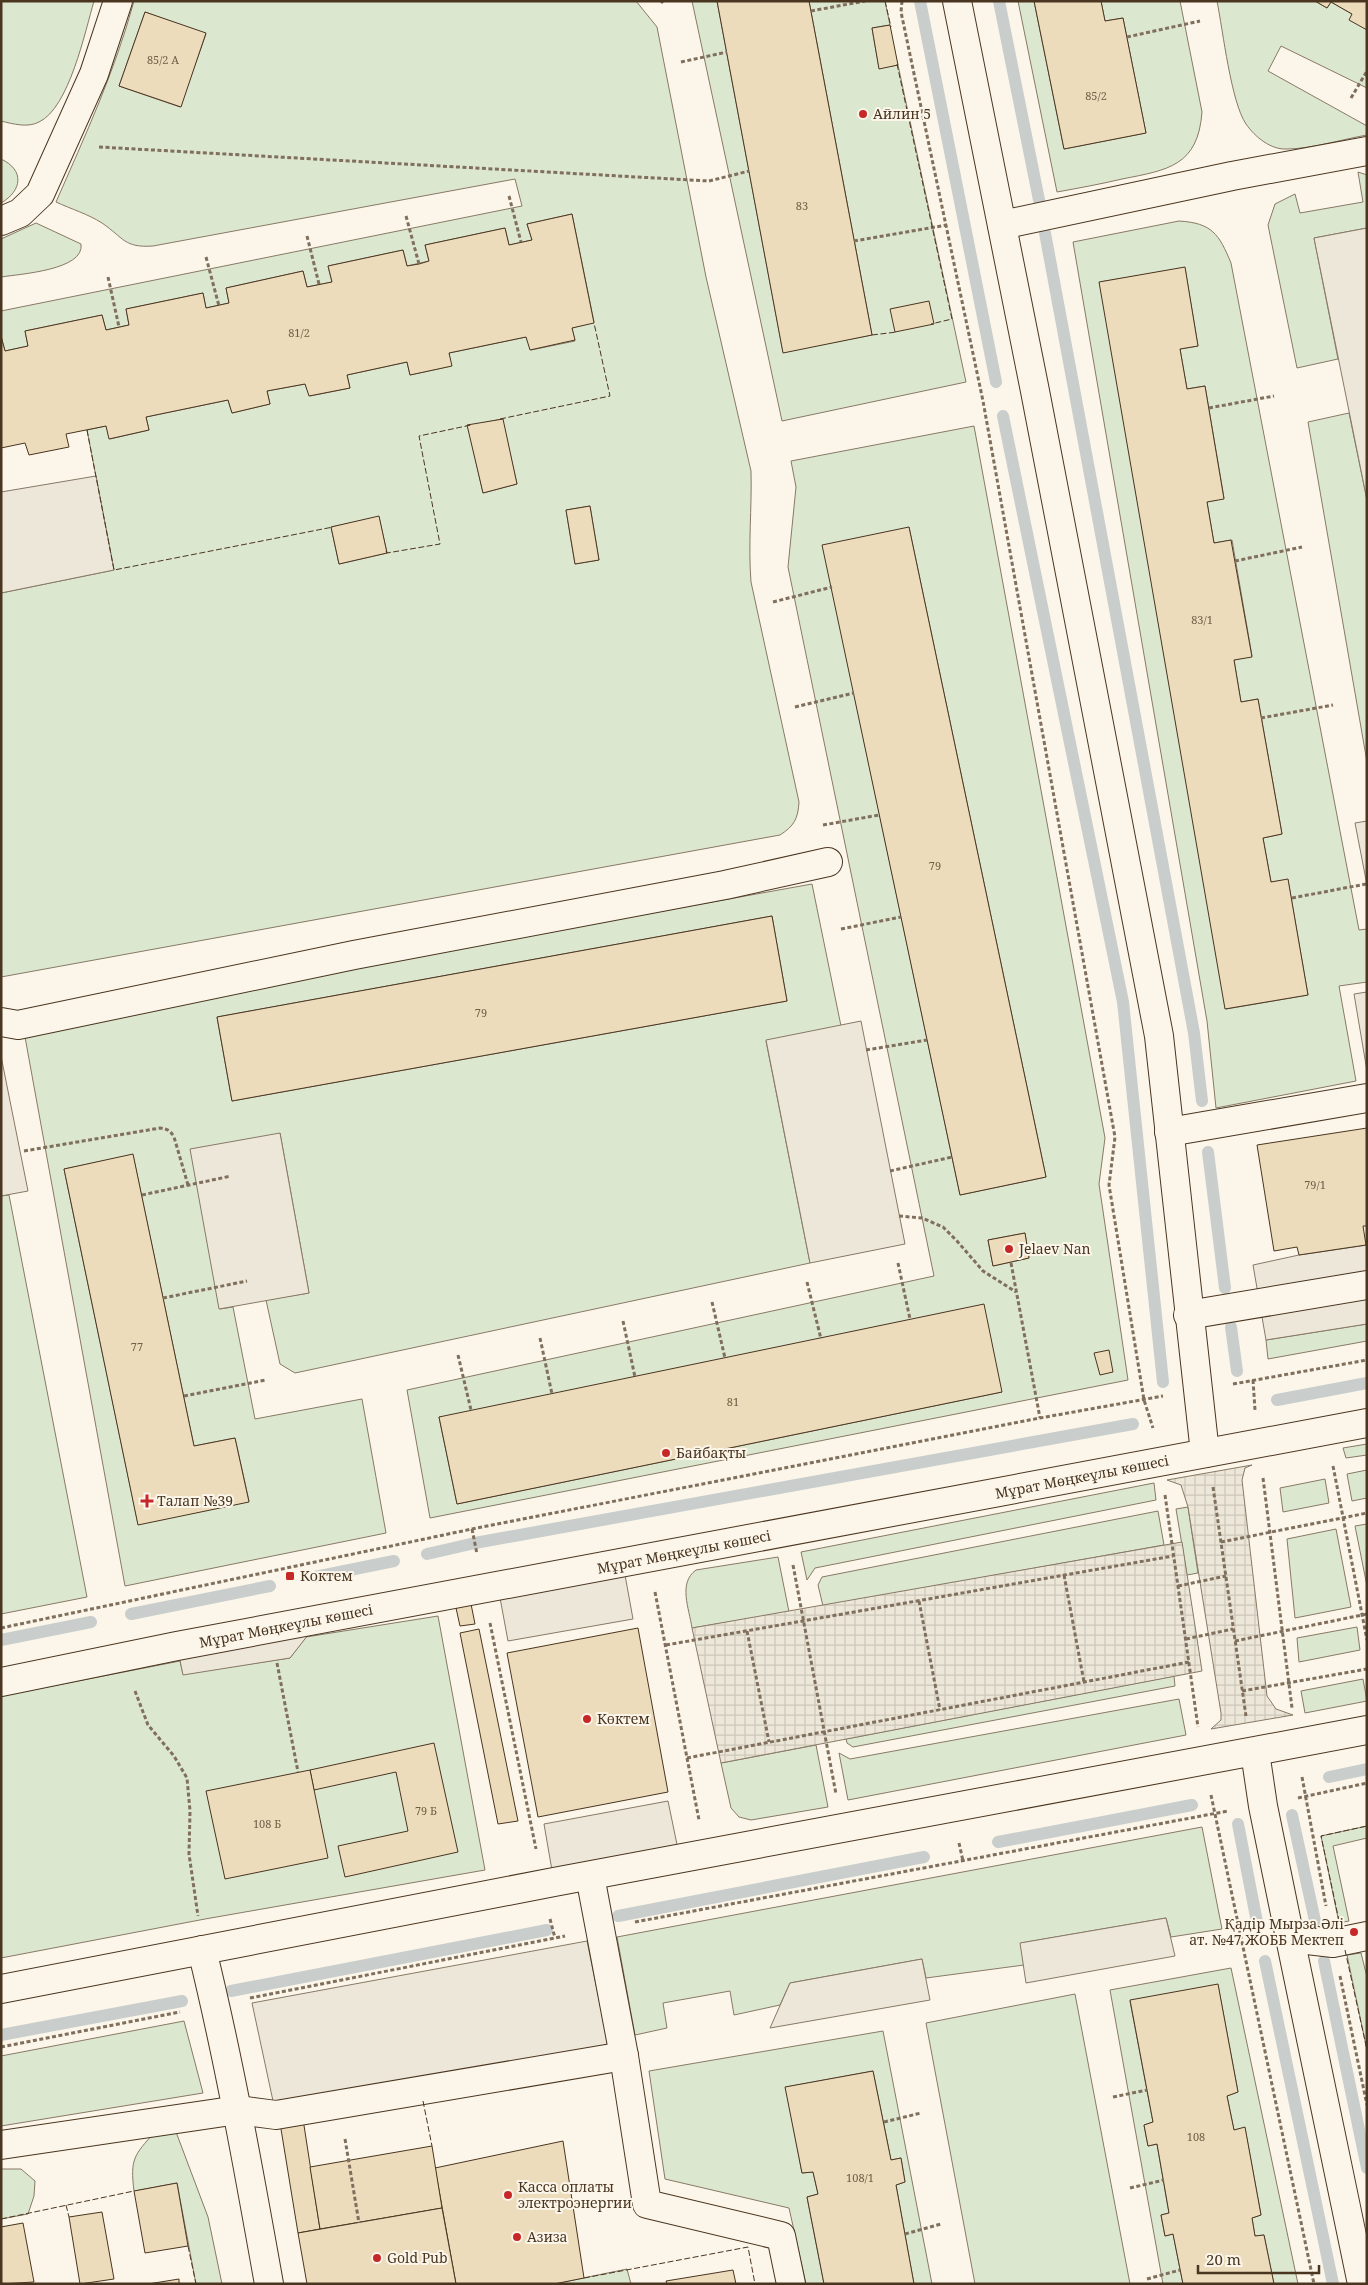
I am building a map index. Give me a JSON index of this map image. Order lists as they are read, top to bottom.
{
  "streets": {
    "main road": ["Мұрат Мөңкеұлы көшесі"]
  },
  "places": {
    "other": [
      "Айлин 5",
      "Jelaev Nan",
      "Байбақты",
      "Көктем",
      "Қадір Мырза Әлі ат. №47 ЖОББ Мектеп",
      "Касса оплаты электроэнергии",
      "Азиза",
      "Gold Pub"
    ],
    "health": ["Талап №39"],
    "transit": ["Коктем"]
  },
  "house_numbers": [
    "85/2 А",
    "85/2",
    "83",
    "81/2",
    "83/1",
    "79",
    "79",
    "79/1",
    "77",
    "81",
    "79 Б",
    "108 Б",
    "108",
    "108/1"
  ],
  "scale_bar": "20 m"
}
